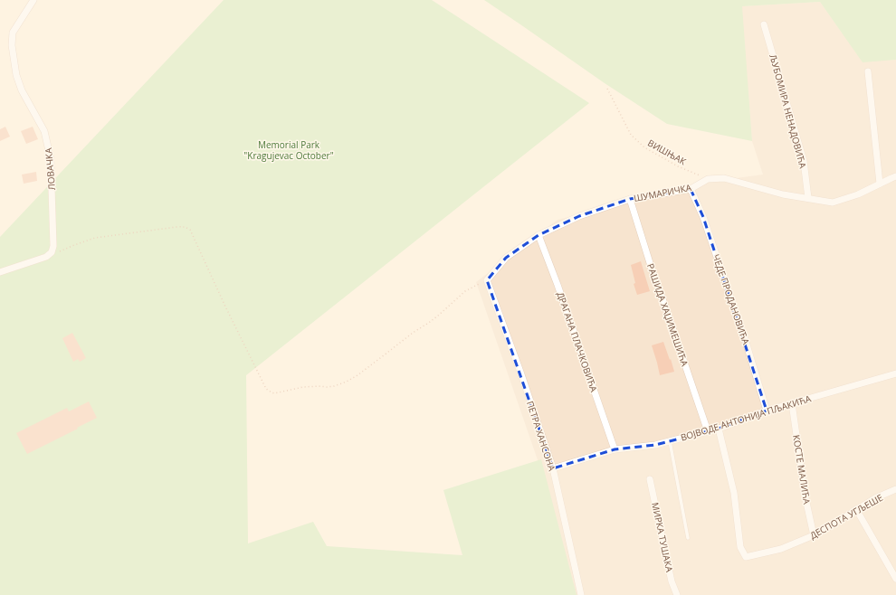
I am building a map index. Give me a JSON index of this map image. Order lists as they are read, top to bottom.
{
  "streets": {
    "street": [
      "ЉУБОМИРА НЕНАДОВИЋА",
      "ЛОВАЧКА",
      "ШУМАРИЧКА",
      "ЧЕДЕ ПРОДАНОВИЋА",
      "РАШИДА ХАЏИМЕШИЋА",
      "ДРАГАНА ПЛАЧКОВИЋА",
      "ВОЈВОДЕ АНТОНИЈА ПЉАКИЋА",
      "ПЕТРА ХАНСОНА",
      "КОСТЕ МАЛИЋА",
      "ДЕСПОТА УГЉЕШЕ",
      "МИРКА ТУШАКА"
    ],
    "path": ["ВИШЊАК"]
  },
  "crossings": [
    ["ЉУБОМИРА НЕНАДОВИЋА", "ШУМАРИЧКА"],
    ["ВИШЊАК", "ШУМАРИЧКА"],
    ["ШУМАРИЧКА", "ЧЕДЕ ПРОДАНОВИЋА"],
    ["ШУМАРИЧКА", "РАШИДА ХАЏИМЕШИЋА"],
    ["ШУМАРИЧКА", "ДРАГАНА ПЛАЧКОВИЋА"],
    ["ШУМАРИЧКА", "ПЕТРА ХАНСОНА"],
    ["ЧЕДЕ ПРОДАНОВИЋА", "ВОЈВОДЕ АНТОНИЈА ПЉАКИЋА"],
    ["РАШИДА ХАЏИМЕШИЋА", "ВОЈВОДЕ АНТОНИЈА ПЉАКИЋА"],
    ["ДРАГАНА ПЛАЧКОВИЋА", "ВОЈВОДЕ АНТОНИЈА ПЉАКИЋА"],
    ["ВОЈВОДЕ АНТОНИЈА ПЉАКИЋА", "ПЕТРА ХАНСОНА"],
    ["ВОЈВОДЕ АНТОНИЈА ПЉАКИЋА", "КОСТЕ МАЛИЋА"],
    ["ВОЈВОДЕ АНТОНИЈА ПЉАКИЋА", "ДЕСПОТА УГЉЕШЕ"],
    ["КОСТЕ МАЛИЋА", "ДЕСПОТА УГЉЕШЕ"]
  ],
  "parks": ["Memorial Park \"Kragujevac October\""]
}
